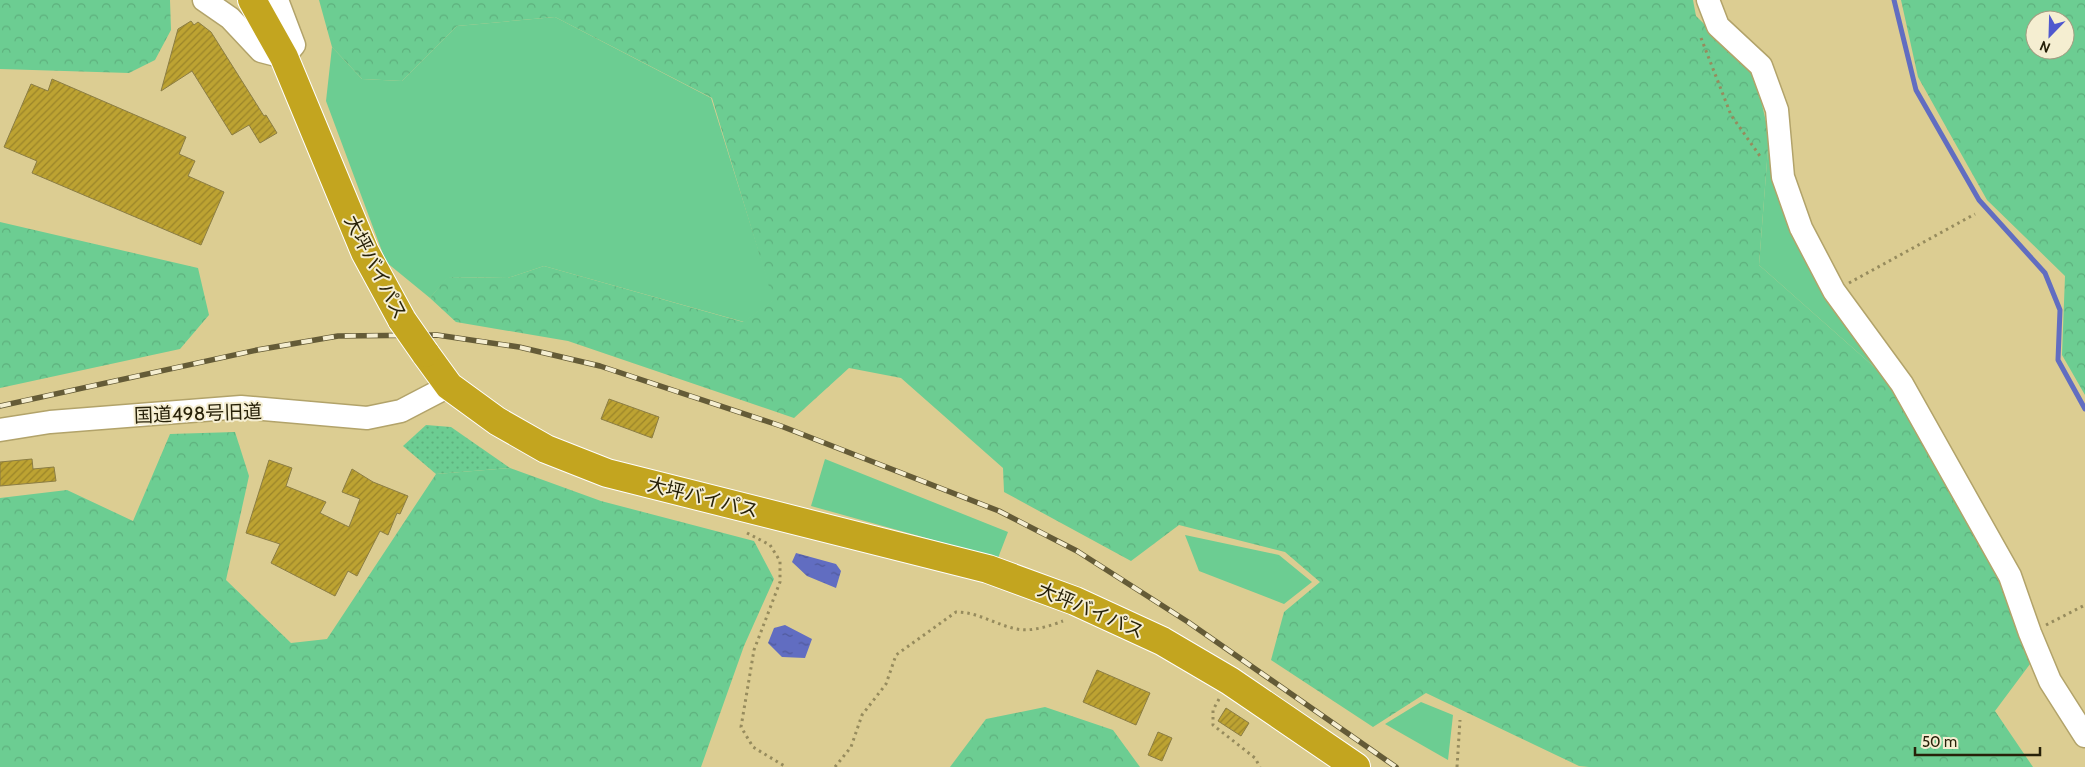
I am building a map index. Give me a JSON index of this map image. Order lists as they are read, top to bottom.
{
  "streets": {
    "highway": ["大坪バイパス"],
    "street": ["国道498号旧道"]
  },
  "crossings": [
    ["大坪バイパス", "国道498号旧道"]
  ],
  "scale_bar": "50 m",
  "north": "bottom left"
}
